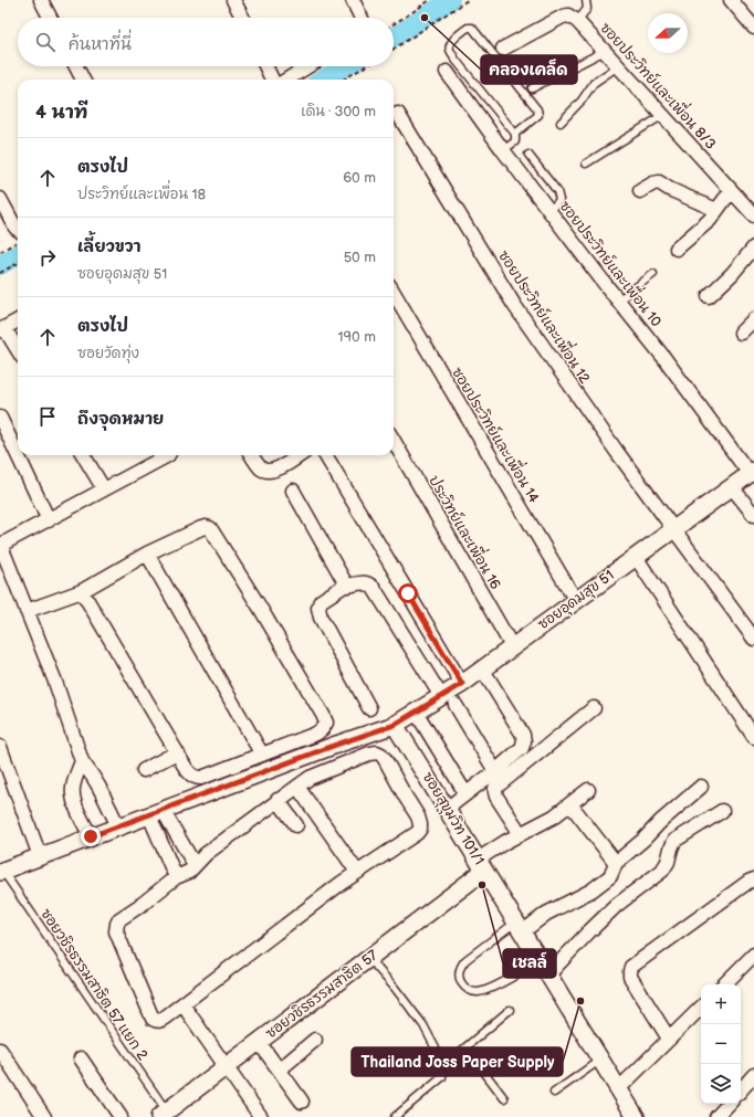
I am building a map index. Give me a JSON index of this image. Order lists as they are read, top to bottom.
{
  "streets": {
    "street": [
      "ซอยประวิทย์และเพื่อน 8/3",
      "ซอยประวิทย์และเพื่อน 10",
      "ซอยประวิทย์และเพื่อน 12",
      "ซอยประวิทย์และเพื่อน 14",
      "ประวิทย์และเพื่อน 16",
      "ซอยอุดมสุข 51",
      "ซอยสุขุมวิท 101/1",
      "ซอยวชิรธรรมสาธิต 57"
    ],
    "lane": ["ซอยวชิรธรรมสาธิต 57 แยก 2"]
  },
  "crossings": [
    ["ซอยประวิทย์และเพื่อน 10", "ซอยอุดมสุข 51"],
    ["ซอยประวิทย์และเพื่อน 12", "ซอยอุดมสุข 51"],
    ["ซอยประวิทย์และเพื่อน 14", "ซอยอุดมสุข 51"],
    ["ประวิทย์และเพื่อน 16", "ซอยอุดมสุข 51"],
    ["ซอยอุดมสุข 51", "ซอยสุขุมวิท 101/1"],
    ["ซอยอุดมสุข 51", "ซอยวชิรธรรมสาธิต 57 แยก 2"],
    ["ซอยสุขุมวิท 101/1", "ซอยวชิรธรรมสาธิต 57"],
    ["ซอยวชิรธรรมสาธิต 57 แยก 2", "ซอยวชิรธรรมสาธิต 57"]
  ],
  "places": ["คลองเคล็ด", "เชลล์", "Thailand Joss Paper Supply"],
  "north": "left",
  "page": {
    "search": "ค้นหาที่นี่",
    "heading": ["4 นาที", "เดิน · 300 m"],
    "list": [
      ["ตรงไป", "ประวิทย์และเพื่อน 18", "60 m"],
      ["เลี้ยวขวา", "ซอยอุดมสุข 51", "50 m"],
      ["ตรงไป", "ซอยวัดทุ่ง", "190 m"],
      "ถึงจุดหมาย"
    ],
    "map_buttons": ["+", "−"]
  }
}
